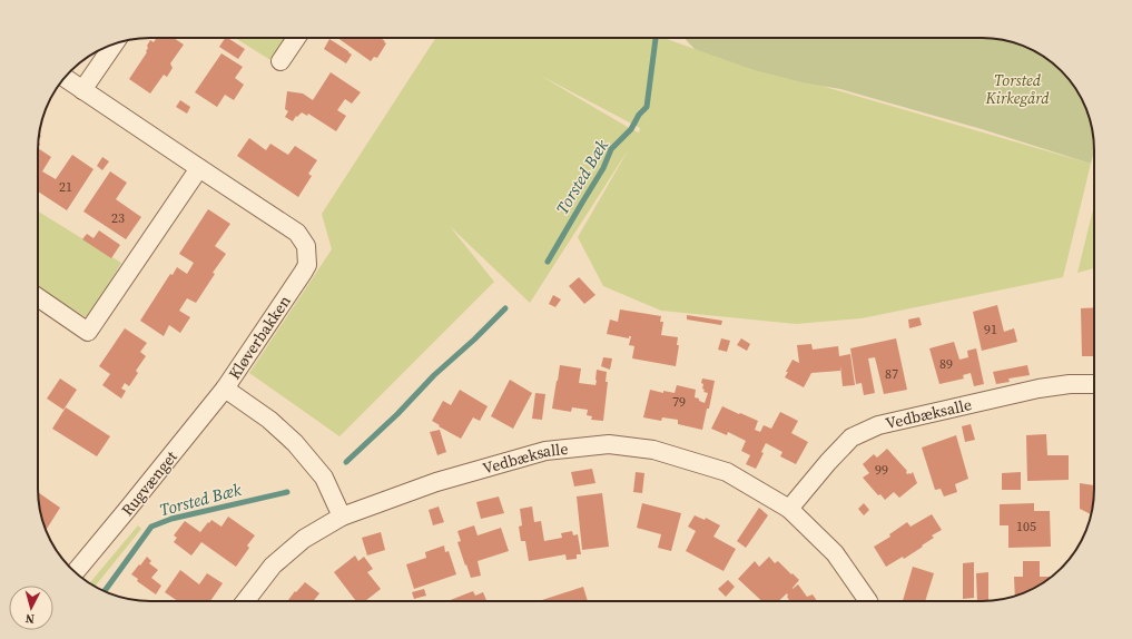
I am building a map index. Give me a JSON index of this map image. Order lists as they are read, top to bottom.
{
  "streets": {
    "street": ["Kløverbakken", "Vedbæksalle", "Rugvænget"]
  },
  "crossings": [
    ["Kløverbakken", "Vedbæksalle"],
    ["Kløverbakken", "Rugvænget"]
  ],
  "water": ["Torsted Bæk"],
  "parks": ["Torsted Kirkegård"],
  "house_numbers": [
    "21",
    "23",
    "91",
    "89",
    "87",
    "79",
    "99",
    "105"
  ],
  "north": "bottom"
}
